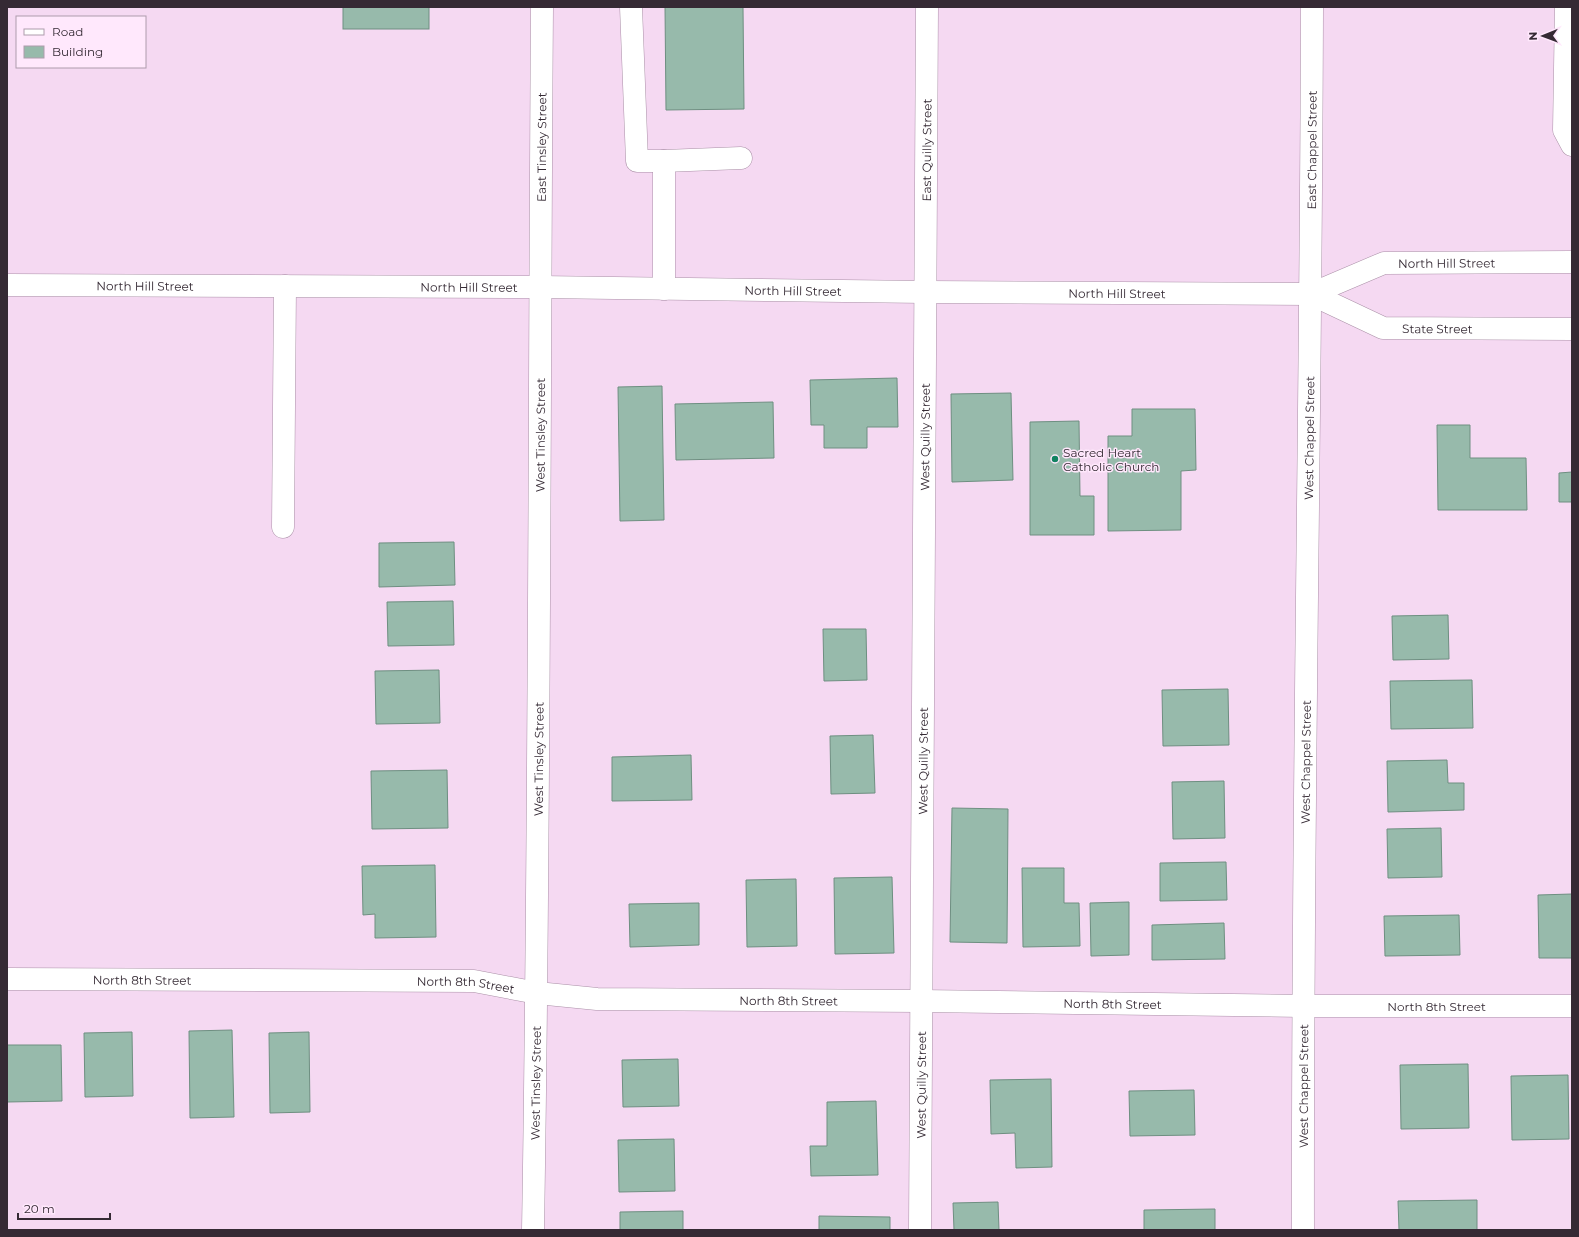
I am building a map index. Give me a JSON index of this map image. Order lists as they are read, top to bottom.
{
  "streets": {
    "street": [
      "East Tinsley Street",
      "East Quilly Street",
      "East Chappel Street",
      "North Hill Street",
      "State Street",
      "West Tinsley Street",
      "West Quilly Street",
      "West Chappel Street",
      "North 8th Street"
    ]
  },
  "crossings": [
    ["East Tinsley Street", "North Hill Street"],
    ["East Tinsley Street", "West Tinsley Street"],
    ["East Quilly Street", "North Hill Street"],
    ["East Quilly Street", "West Quilly Street"],
    ["East Chappel Street", "North Hill Street"],
    ["East Chappel Street", "State Street"],
    ["East Chappel Street", "West Chappel Street"],
    ["North Hill Street", "State Street"],
    ["North Hill Street", "West Tinsley Street"],
    ["North Hill Street", "West Quilly Street"],
    ["North Hill Street", "West Chappel Street"],
    ["State Street", "West Chappel Street"],
    ["West Tinsley Street", "North 8th Street"],
    ["West Quilly Street", "North 8th Street"],
    ["West Chappel Street", "North 8th Street"]
  ],
  "places": ["Sacred Heart Catholic Church"],
  "legend": ["Road", "Building"],
  "scale_bar": "20 m",
  "north": "left"
}
